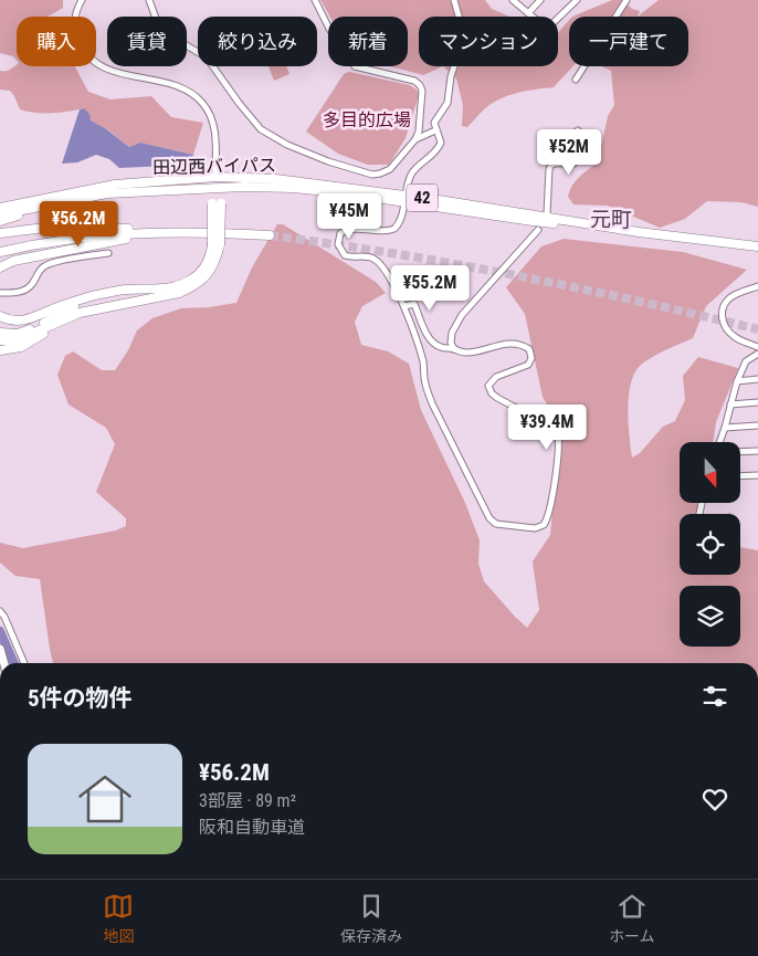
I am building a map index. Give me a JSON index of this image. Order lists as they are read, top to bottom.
{
  "streets": {
    "highway": ["田辺西バイパス", "42"]
  },
  "crossings": [
    ["田辺西バイパス", "42"]
  ],
  "districts": ["元町"],
  "parks": ["多目的広場"],
  "north": "bottom",
  "page": {
    "chip": [
      "購入",
      "賃貸",
      "絞り込み",
      "新着",
      "マンション",
      "一戸建て"
    ],
    "price": [
      "¥52M",
      "¥45M",
      "¥56.2M",
      "¥55.2M",
      "¥39.4M"
    ],
    "heading": "5件の物件",
    "list": [
      {
        "name": "¥56.2M",
        "note": "3部屋 · 89 m² · 阪和自動車道"
      }
    ],
    "tabs": ["地図", "保存済み", "ホーム"]
  }
}
